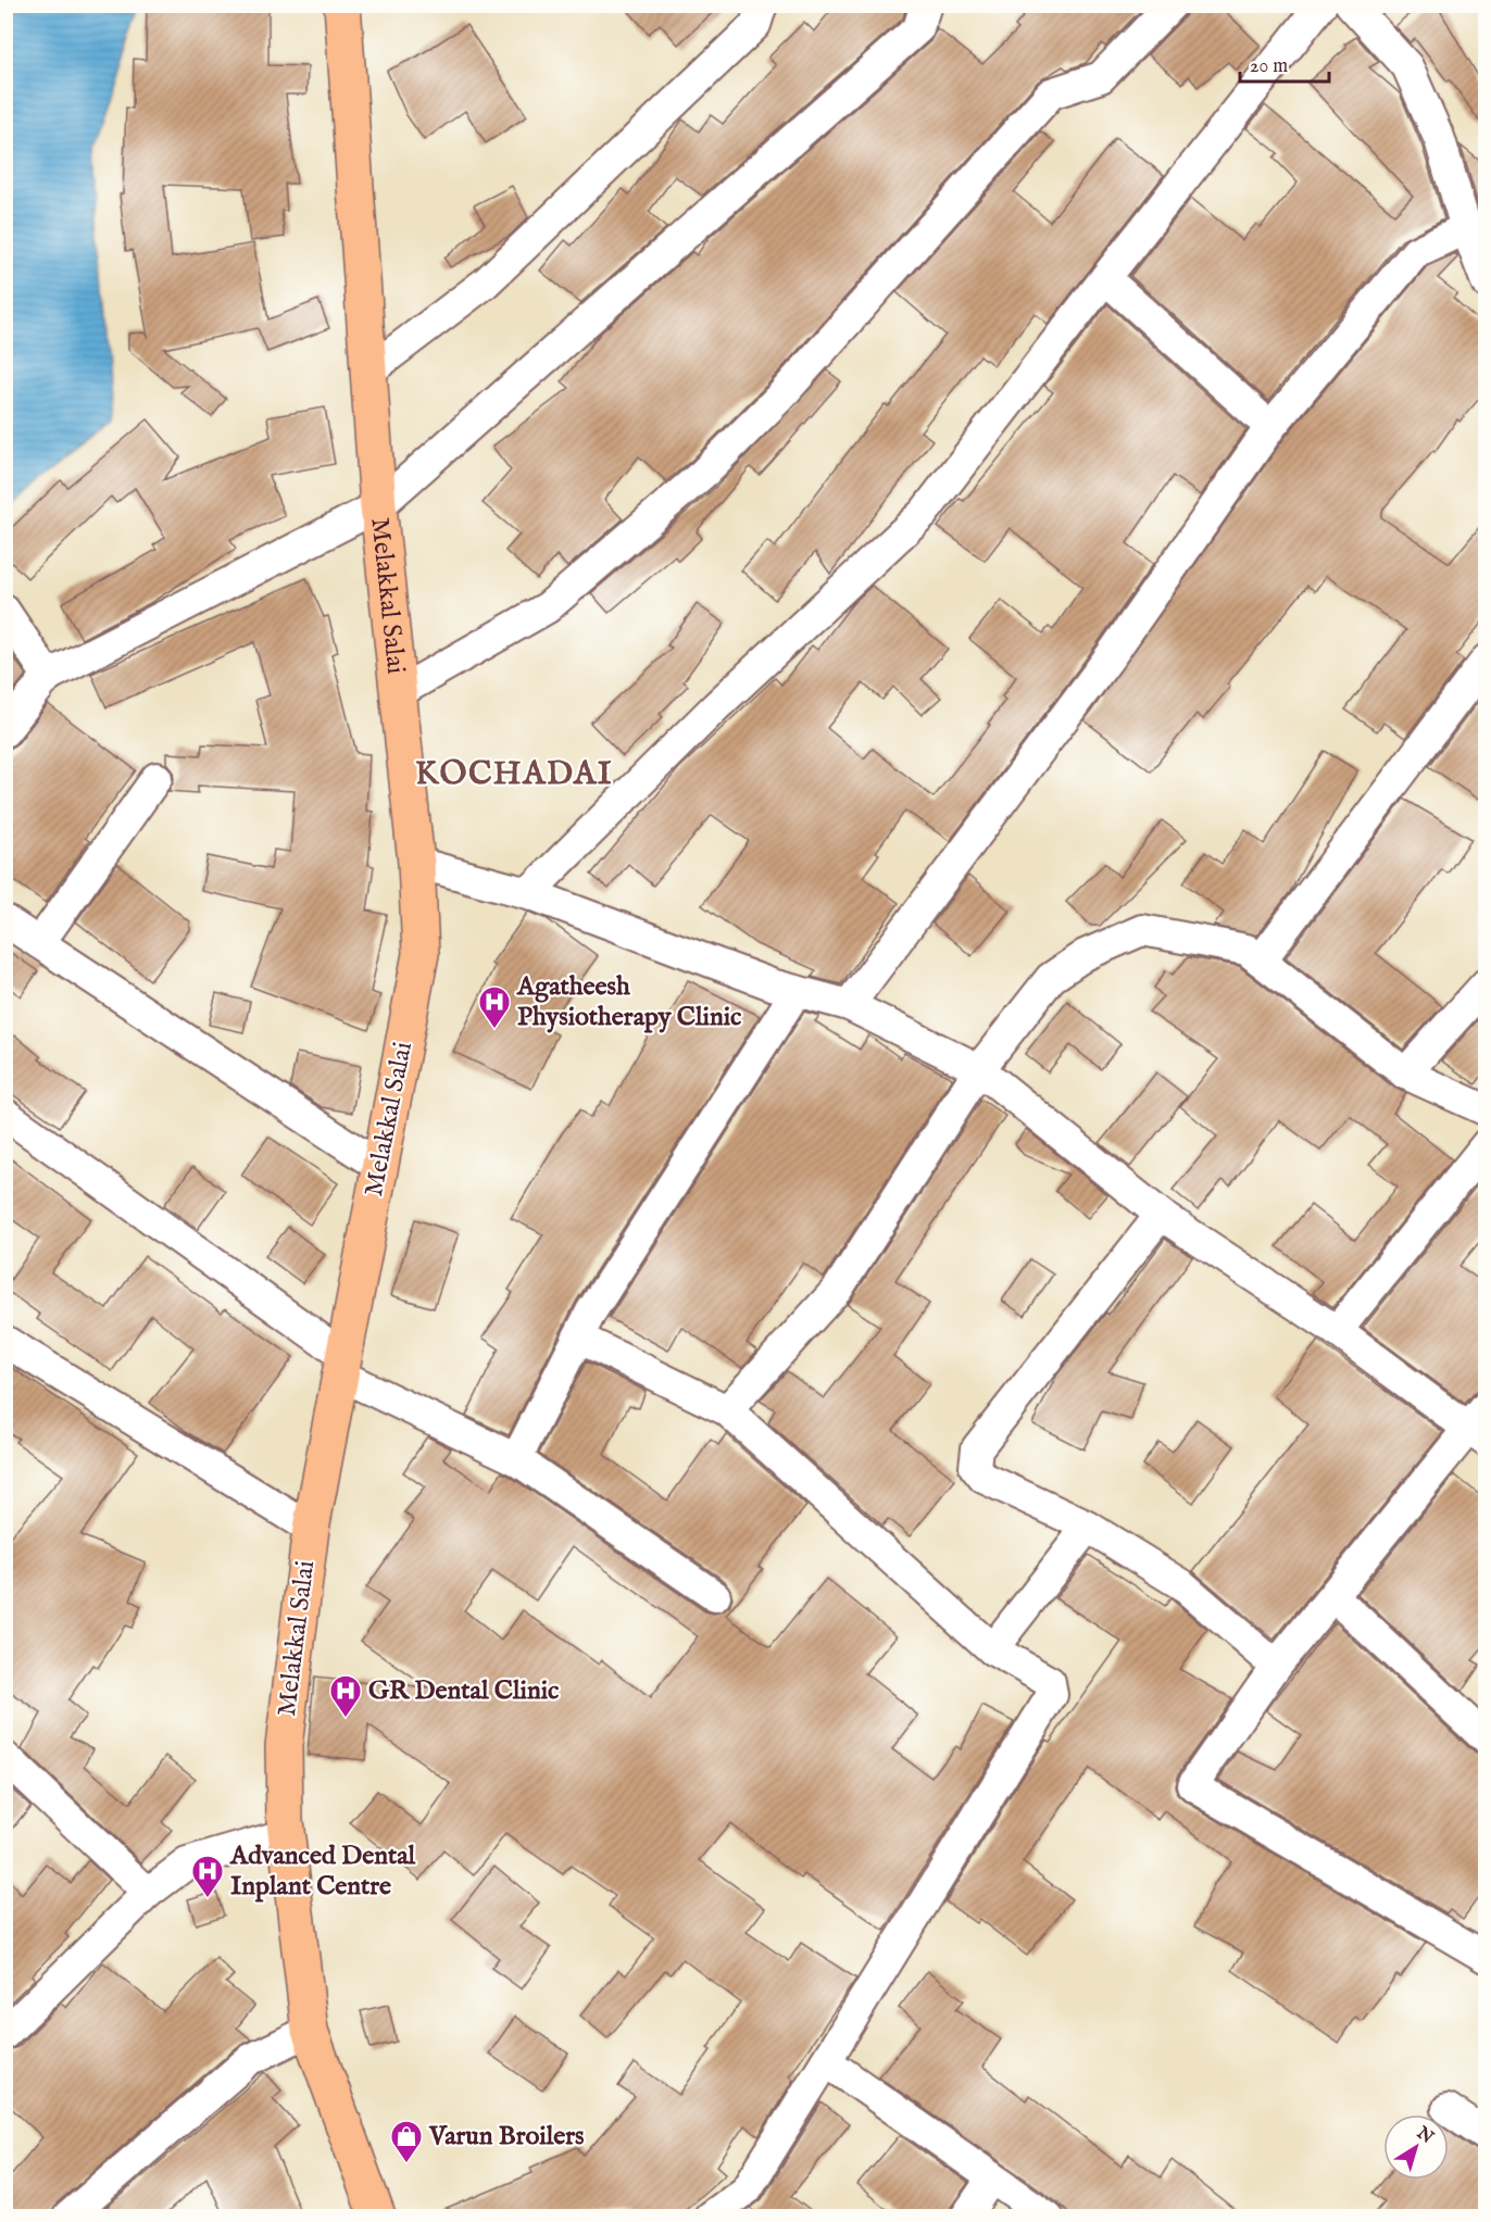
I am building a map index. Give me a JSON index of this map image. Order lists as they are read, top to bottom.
{
  "streets": {
    "main road": ["Melakkal Salai"]
  },
  "districts": ["KOCHADAI"],
  "places": {
    "hospital": ["Agatheesh Physiotherapy Clinic", "GR Dental Clinic", "Advanced Dental Inplant Centre"],
    "shop": ["Varun Broilers"]
  },
  "scale_bar": "20 m",
  "north": "top right"
}
